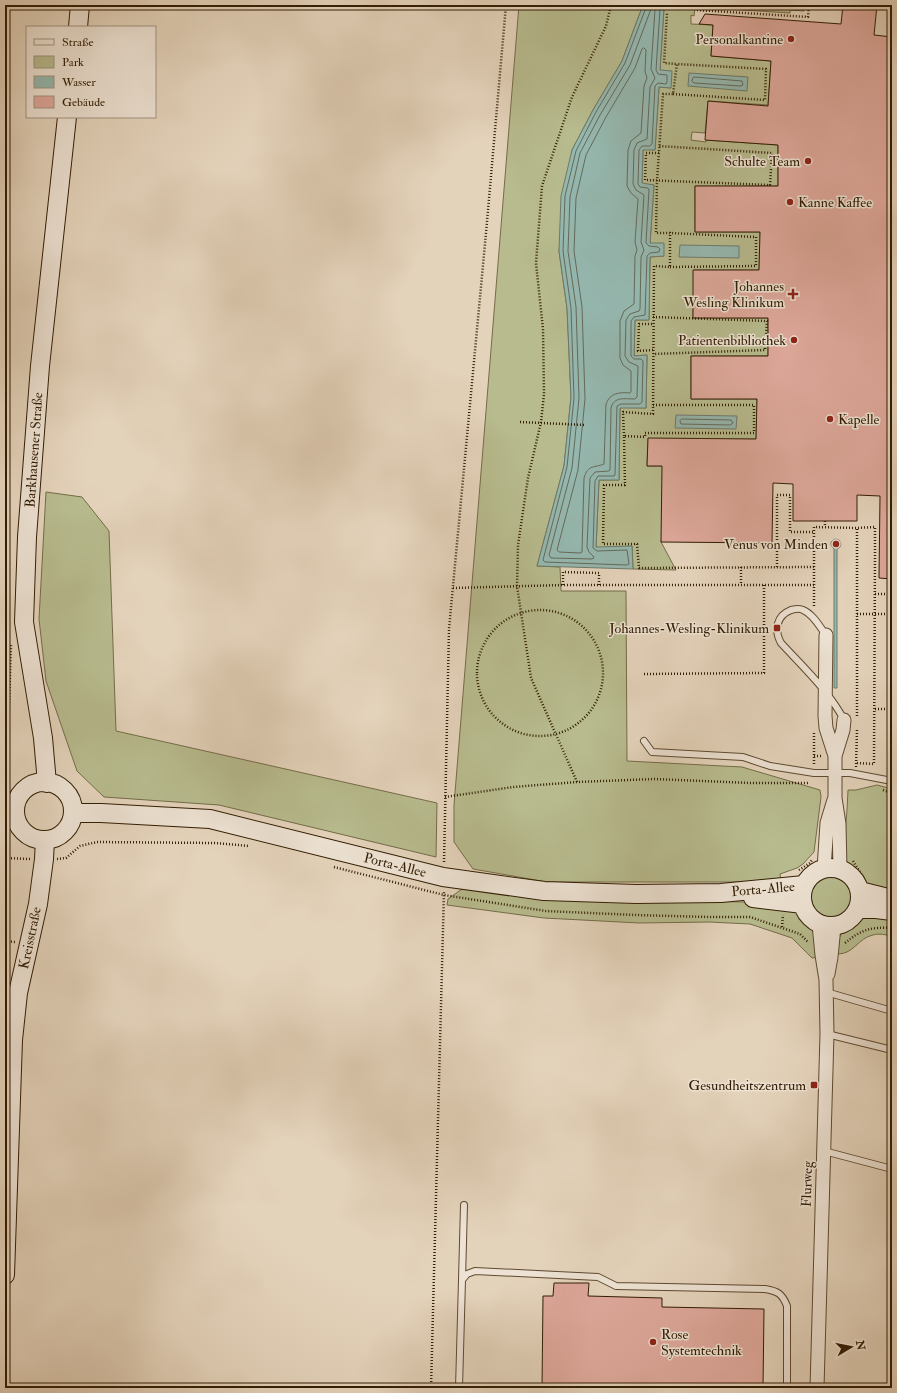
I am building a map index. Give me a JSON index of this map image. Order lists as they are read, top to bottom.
{
  "streets": {
    "main road": ["Barkhausener Straße", "Porta-Allee", "Kreisstraße"],
    "street": ["Flurweg"]
  },
  "crossings": [
    ["Barkhausener Straße", "Porta-Allee"],
    ["Barkhausener Straße", "Kreisstraße"],
    ["Porta-Allee", "Kreisstraße"],
    ["Porta-Allee", "Flurweg"]
  ],
  "places": {
    "other": [
      "Personalkantine",
      "Schulte Team",
      "Kanne Kaffee",
      "Patientenbibliothek",
      "Kapelle",
      "Venus von Minden",
      "Rose Systemtechnik"
    ],
    "health": ["Johannes Wesling Klinikum"],
    "transit": ["Johannes-Wesling-Klinikum", "Gesundheitszentrum"]
  },
  "legend": [
    "Straße",
    "Park",
    "Wasser",
    "Gebäude"
  ],
  "north": "right"
}
